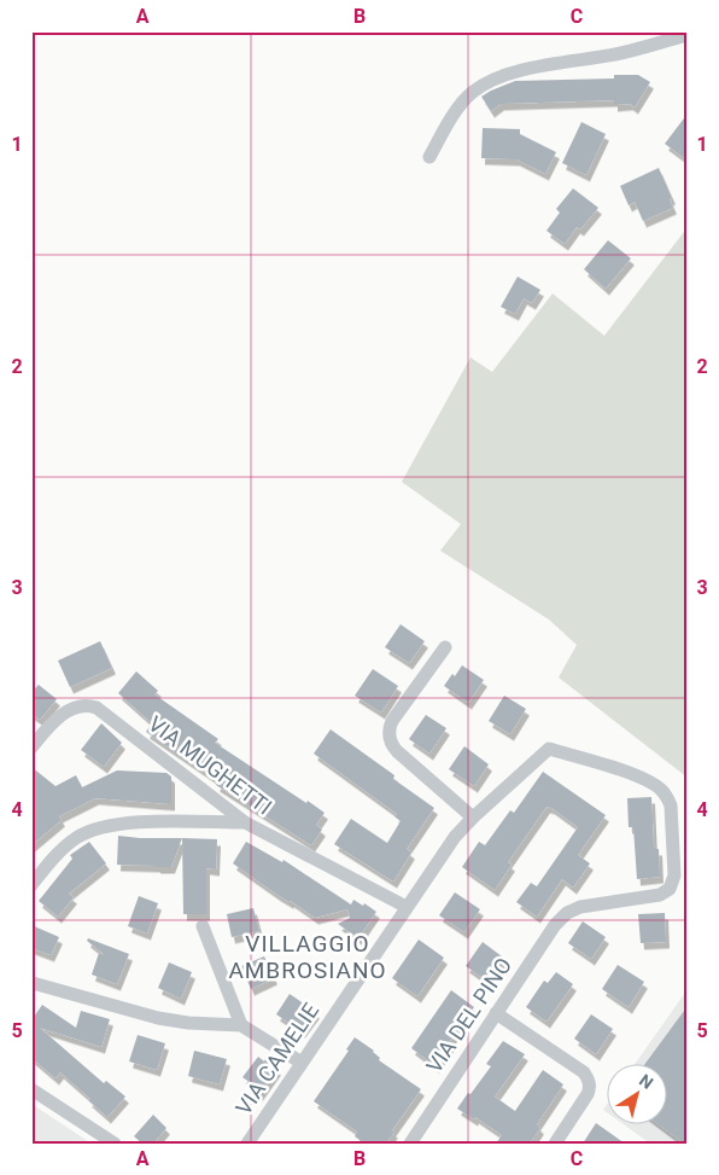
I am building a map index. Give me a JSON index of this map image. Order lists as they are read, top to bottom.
{
  "streets": {
    "street": ["VIA MUGHETTI", "VIA DEL PINO", "VIA CAMELIE"]
  },
  "crossings": [
    ["VIA MUGHETTI", "VIA CAMELIE"],
    ["VIA DEL PINO", "VIA CAMELIE"]
  ],
  "districts": ["VILLAGGIO AMBROSIANO"],
  "north": "top right",
  "grid": {
    "columns": ["A", "B", "C"],
    "rows": [
      "1",
      "2",
      "3",
      "4",
      "5"
    ]
  }
}
